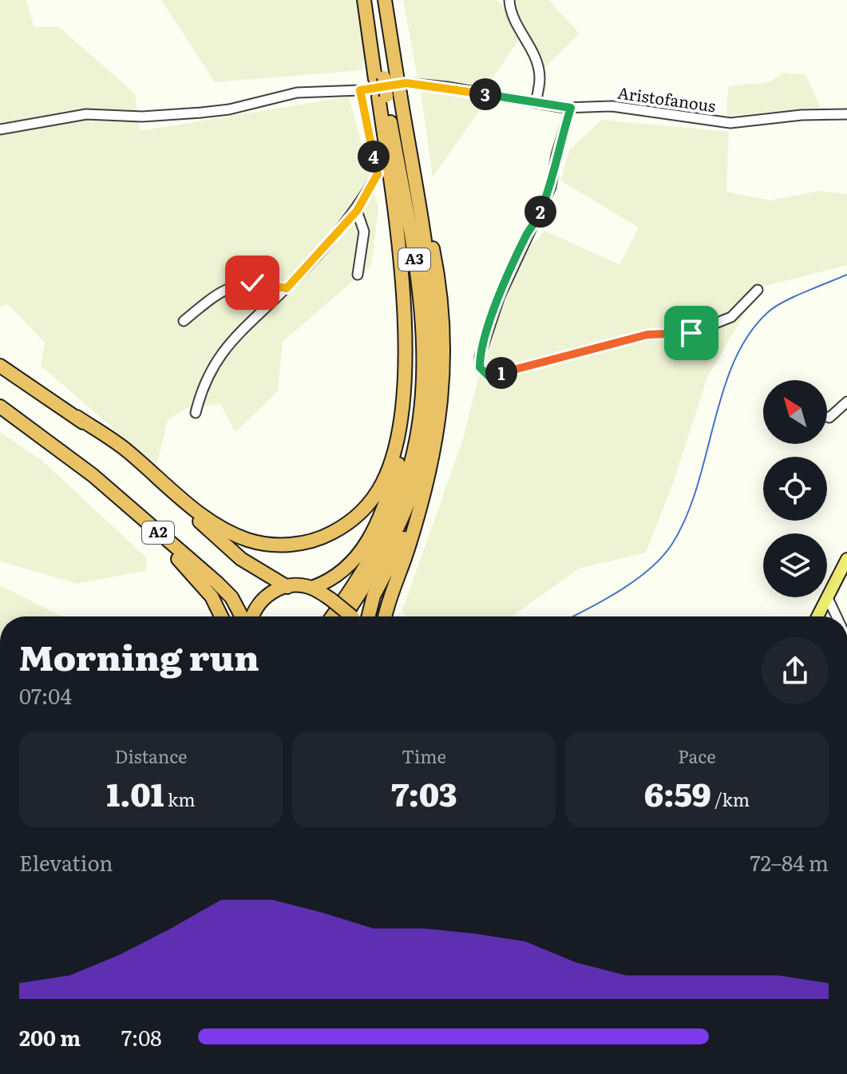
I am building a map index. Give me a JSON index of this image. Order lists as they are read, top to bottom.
{
  "streets": {
    "highway": ["A3", "A2"],
    "street": ["Aristofanous"]
  },
  "crossings": [
    ["Aristofanous", "A3"]
  ],
  "north": "top left",
  "page": {
    "pins": [
      "3",
      "4",
      "2",
      "1"
    ],
    "heading": ["Morning run", "07:04"],
    "stats": [
      ["Distance", "1.01 km"],
      ["Time", "7:03"],
      ["Pace", "6:59 /km"]
    ],
    "chart": ["Elevation", "72–84 m"],
    "list": [
      {
        "name": "200 m",
        "note": "7:08"
      }
    ]
  }
}
